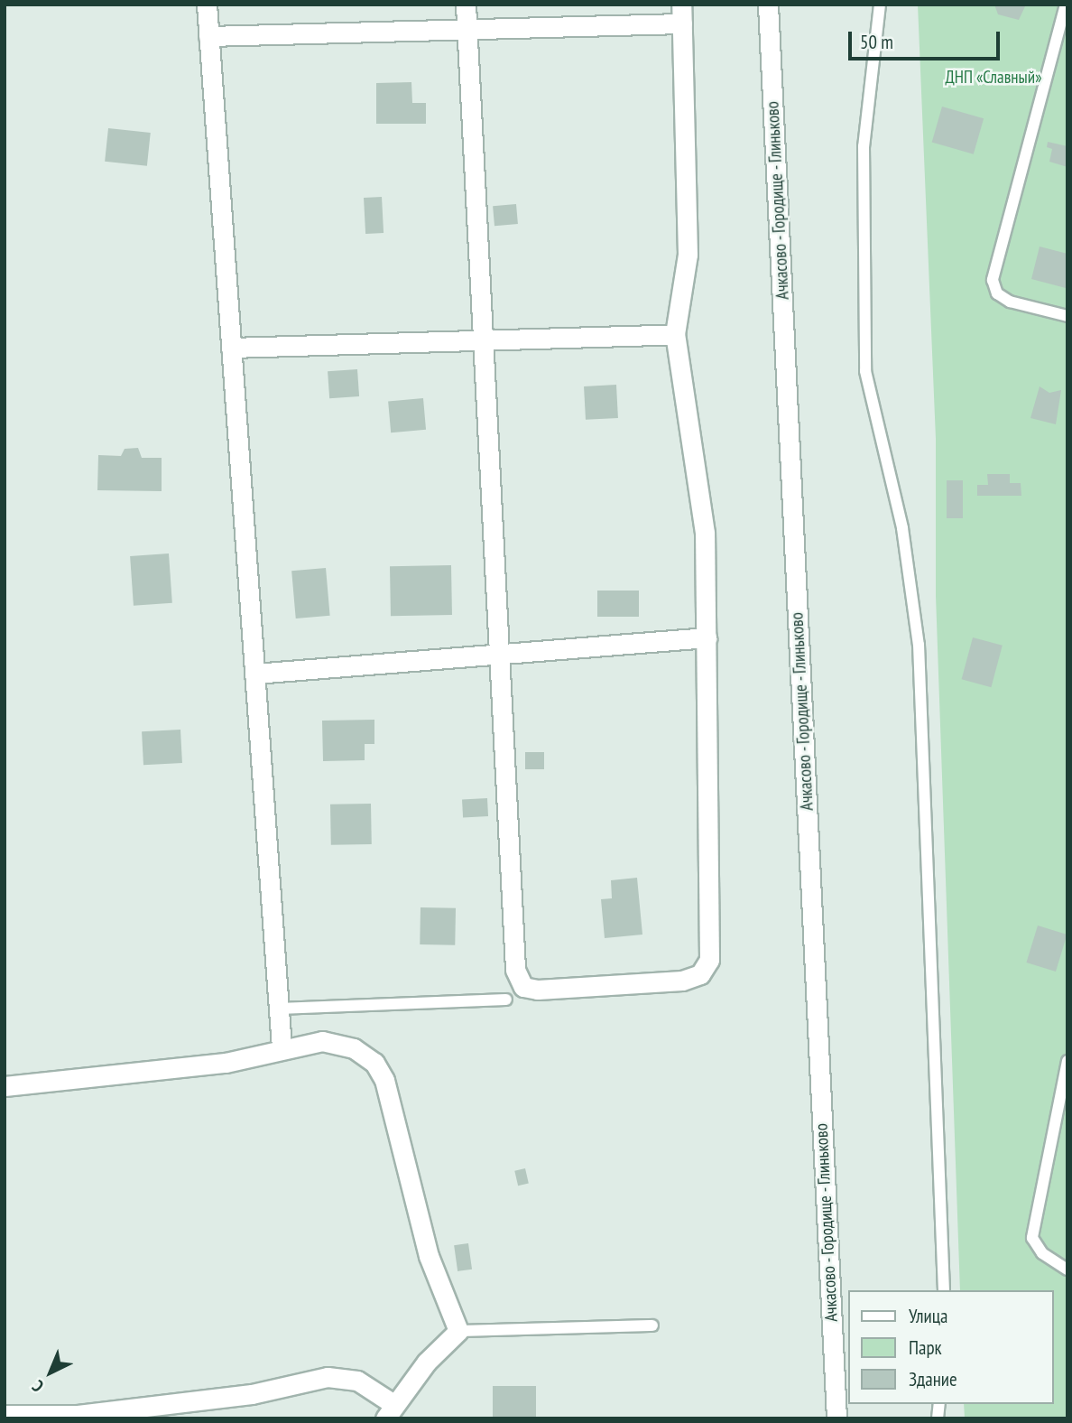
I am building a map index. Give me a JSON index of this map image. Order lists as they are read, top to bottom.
{
  "streets": {
    "street": ["Ачкасово - Городище - Глиньково"]
  },
  "parks": ["ДНП «Славный»"],
  "legend": ["Улица", "Парк", "Здание"],
  "scale_bar": "50 m",
  "north": "bottom left"
}
